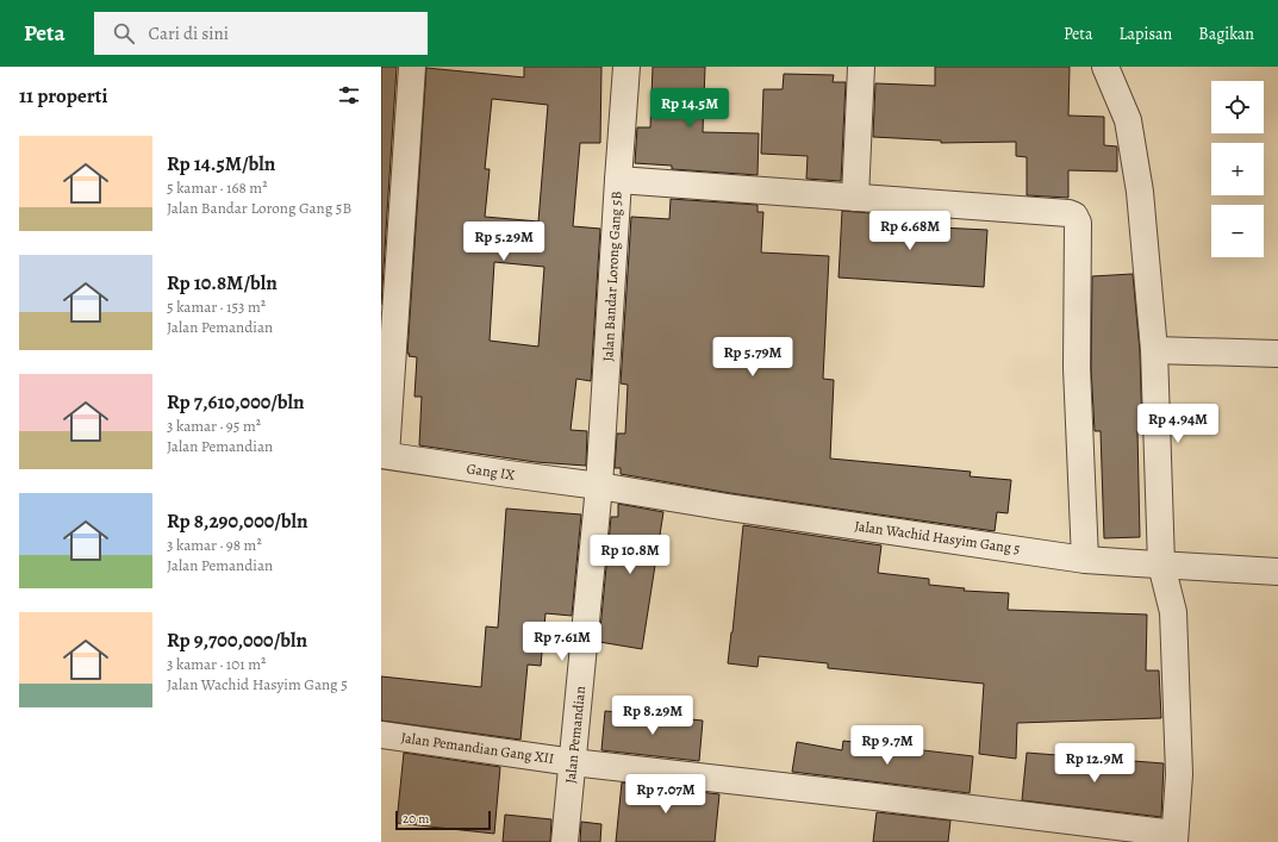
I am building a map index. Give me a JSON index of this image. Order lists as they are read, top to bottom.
{
  "streets": {
    "street": [
      "Jalan Bandar Lorong Gang 5B",
      "Gang IX",
      "Jalan Wachid Hasyim Gang 5",
      "Jalan Pemandian",
      "Jalan Pemandian Gang XII"
    ]
  },
  "crossings": [
    ["Jalan Bandar Lorong Gang 5B", "Gang IX"],
    ["Jalan Bandar Lorong Gang 5B", "Jalan Wachid Hasyim Gang 5"],
    ["Jalan Bandar Lorong Gang 5B", "Jalan Pemandian"],
    ["Gang IX", "Jalan Wachid Hasyim Gang 5"],
    ["Gang IX", "Jalan Pemandian"],
    ["Jalan Wachid Hasyim Gang 5", "Jalan Pemandian"],
    ["Jalan Pemandian", "Jalan Pemandian Gang XII"]
  ],
  "scale_bar": "20 m",
  "page": {
    "header": "Peta",
    "search": "Cari di sini",
    "nav": ["Peta", "Lapisan", "Bagikan"],
    "heading": "11 properti",
    "map_buttons": ["+", "−"],
    "price": [
      "Rp 14.5M",
      "Rp 6.68M",
      "Rp 5.29M",
      "Rp 5.79M",
      "Rp 4.94M",
      "Rp 10.8M",
      "Rp 7.61M",
      "Rp 8.29M",
      "Rp 9.7M",
      "Rp 12.9M",
      "Rp 7.07M"
    ],
    "list": [
      {
        "name": "Rp 14.5M/bln",
        "note": "5 kamar · 168 m² · Jalan Bandar Lorong Gang 5B"
      },
      {
        "name": "Rp 10.8M/bln",
        "note": "5 kamar · 153 m² · Jalan Pemandian"
      },
      {
        "name": "Rp 7,610,000/bln",
        "note": "3 kamar · 95 m² · Jalan Pemandian"
      },
      {
        "name": "Rp 8,290,000/bln",
        "note": "3 kamar · 98 m² · Jalan Pemandian"
      },
      {
        "name": "Rp 9,700,000/bln",
        "note": "3 kamar · 101 m² · Jalan Wachid Hasyim Gang 5"
      }
    ],
    "scale": "20 m"
  }
}
